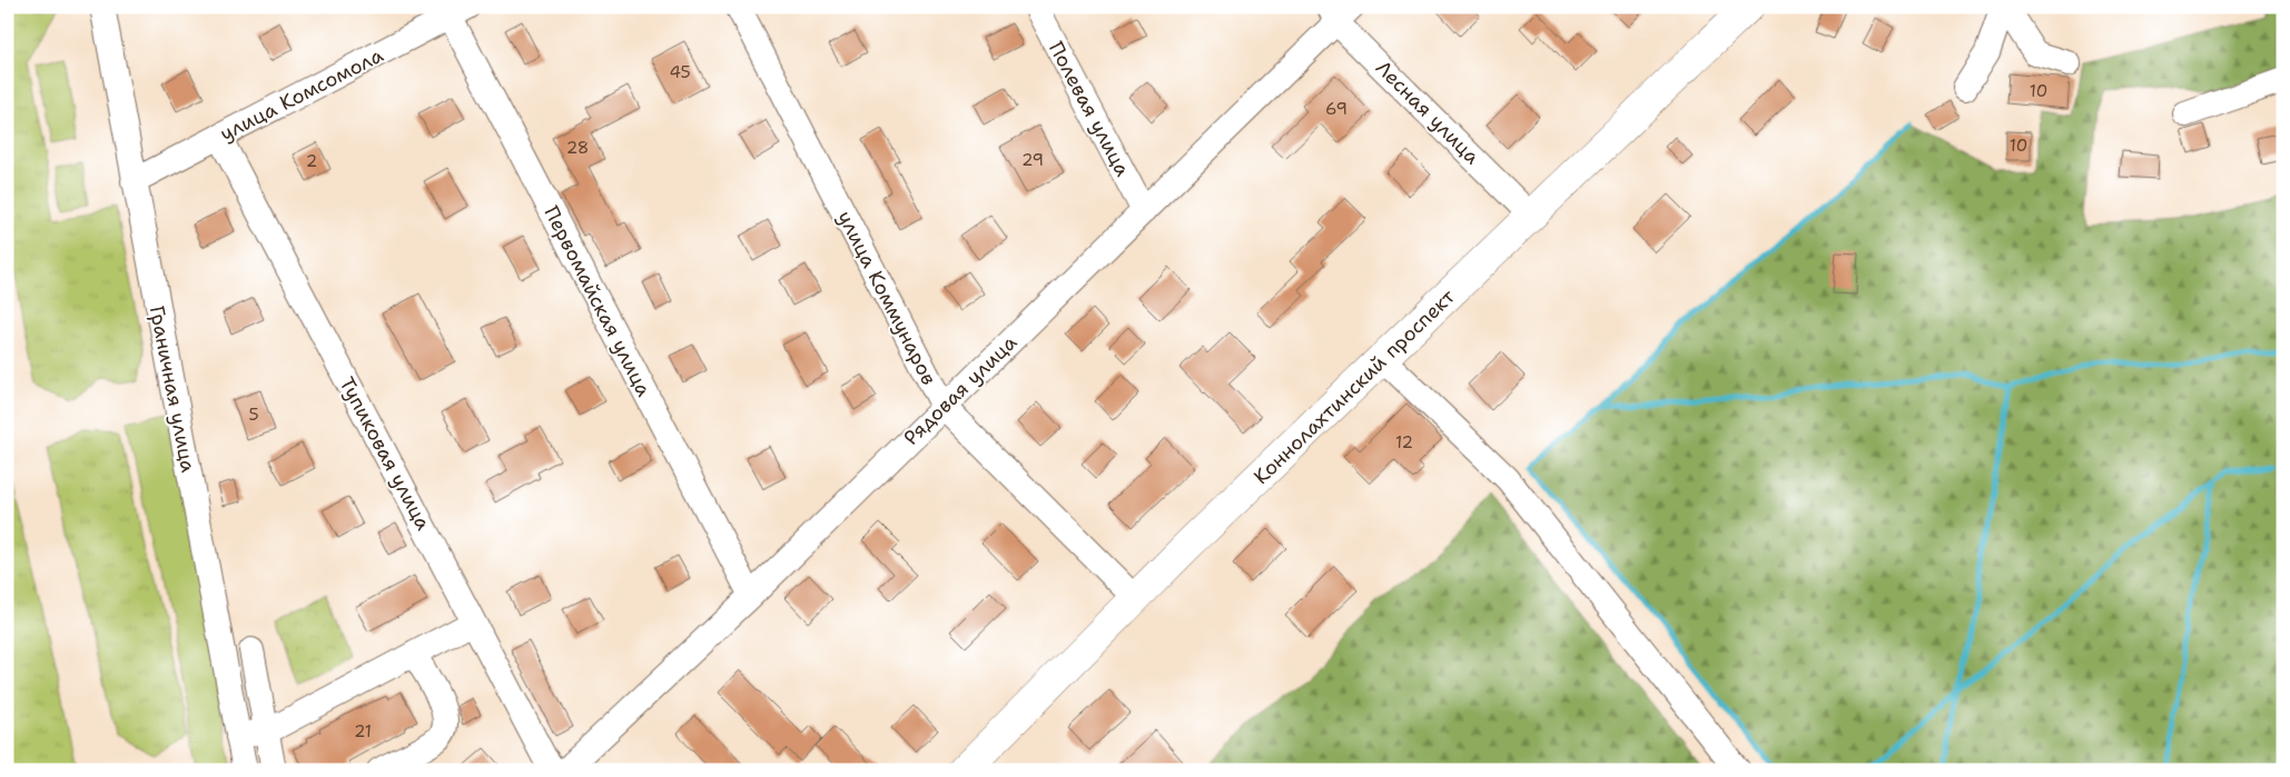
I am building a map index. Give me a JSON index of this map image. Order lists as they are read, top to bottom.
{
  "streets": {
    "main road": ["Коннолахтинский проспект"],
    "street": [
      "улица Комсомола",
      "Полевая улица",
      "Лесная улица",
      "улица Коммунаров",
      "Первомайская улица",
      "Граничная улица",
      "Рядовая улица",
      "Тупиковая улица"
    ]
  },
  "crossings": [
    ["улица Комсомола", "Первомайская улица"],
    ["улица Комсомола", "Граничная улица"],
    ["улица Комсомола", "Тупиковая улица"],
    ["Полевая улица", "Рядовая улица"],
    ["Лесная улица", "Коннолахтинский проспект"],
    ["Лесная улица", "Рядовая улица"],
    ["улица Коммунаров", "Коннолахтинский проспект"],
    ["улица Коммунаров", "Рядовая улица"],
    ["Первомайская улица", "Рядовая улица"]
  ],
  "house_numbers": [
    "45",
    "10",
    "69",
    "10",
    "28",
    "29",
    "2",
    "5",
    "12",
    "21"
  ]
}
